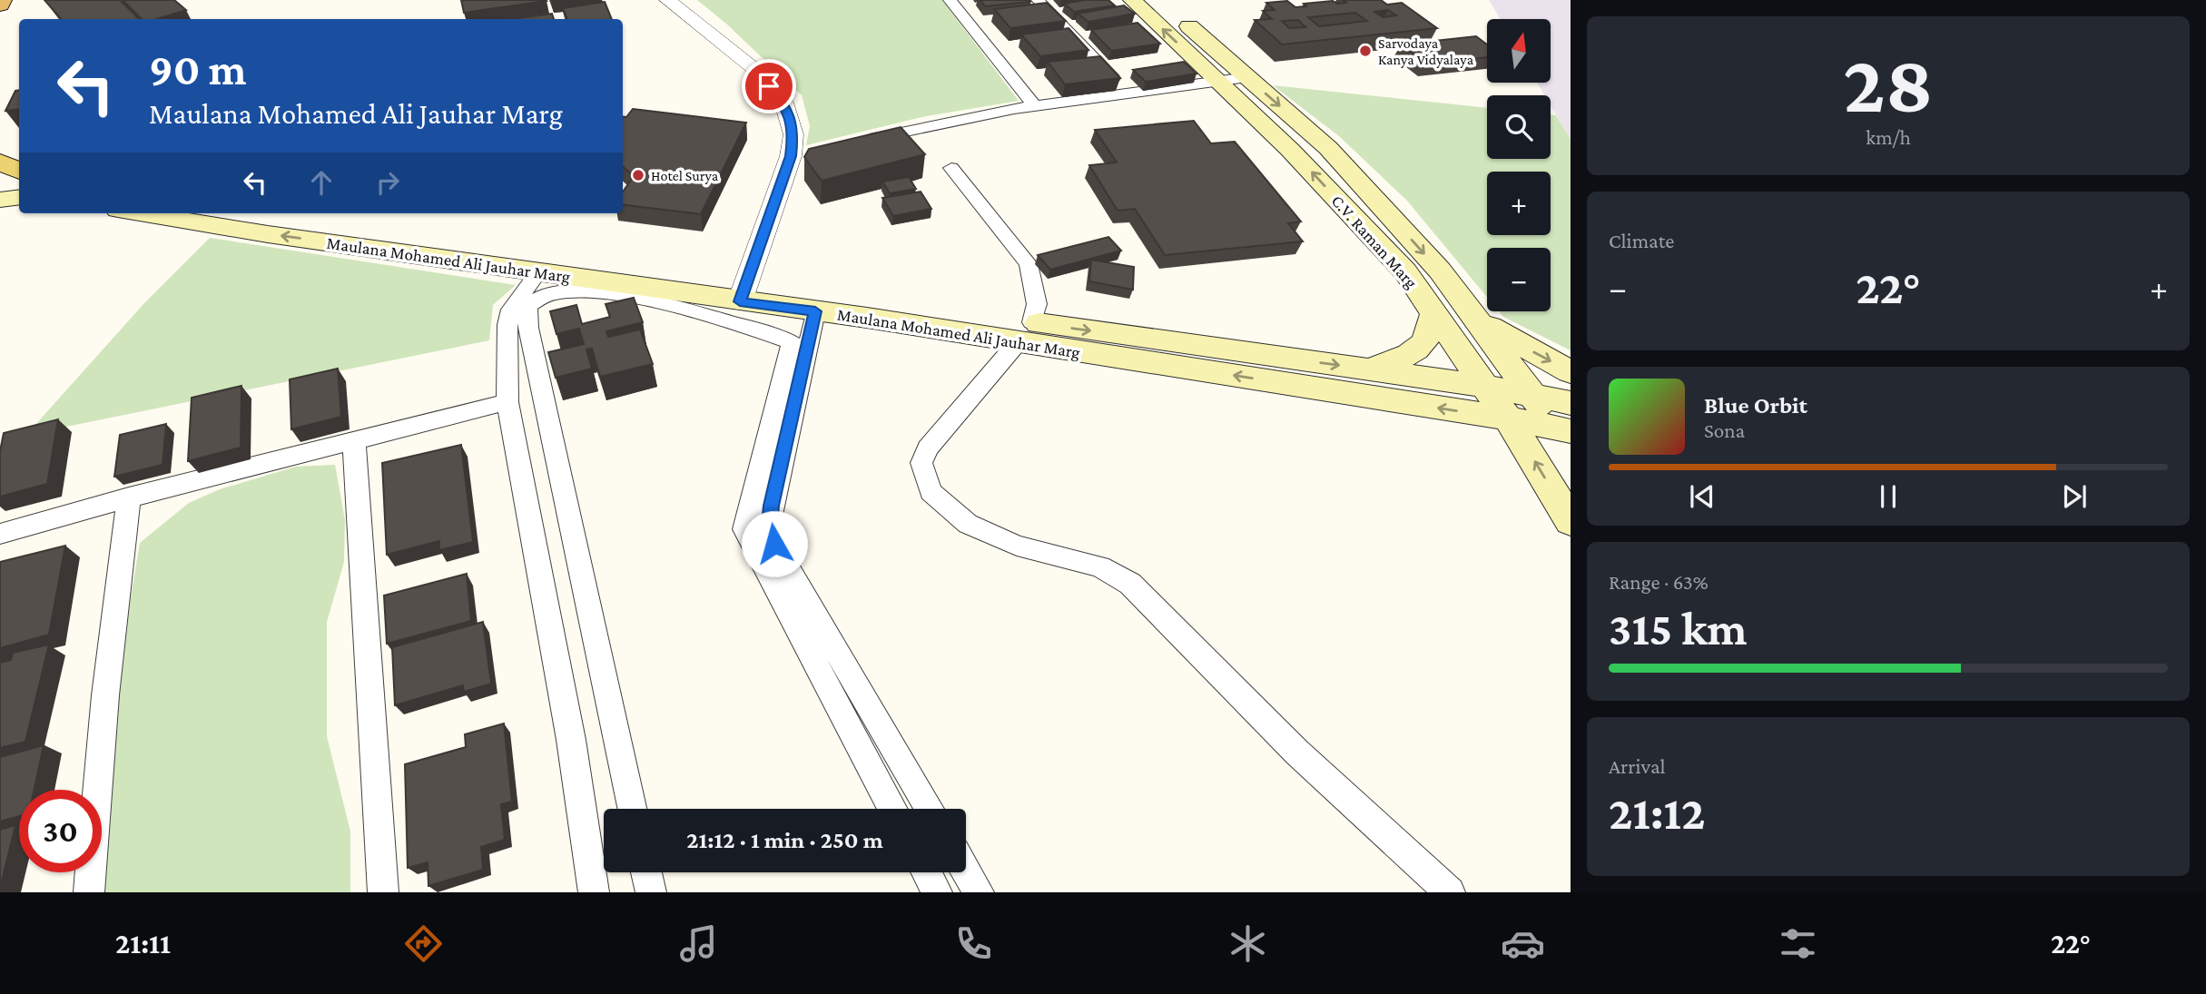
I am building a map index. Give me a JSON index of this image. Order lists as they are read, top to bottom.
{
  "streets": {
    "main road": ["C.V. Raman Marg", "Maulana Mohamed Ali Jauhar Marg"]
  },
  "crossings": [
    ["C.V. Raman Marg", "Maulana Mohamed Ali Jauhar Marg"]
  ],
  "places": ["Sarvodaya Kanya Vidyalaya", "Hotel Surya"],
  "north": "top",
  "page": {
    "tile": [
      ["28", "km/h"],
      "Climate",
      ["Range · 63%", "315 km"],
      ["Arrival", "21:12"]
    ],
    "map_buttons": ["+", "−"],
    "turn": ["90 m", "Maulana Mohamed Ali Jauhar Marg"],
    "heat": ["−", "22°", "+"],
    "song": ["Blue Orbit", "Sona"],
    "limit": "30",
    "trip": "21:12 · 1 min · 250 m",
    "tabs": ["21:11", "22°"]
  }
}
